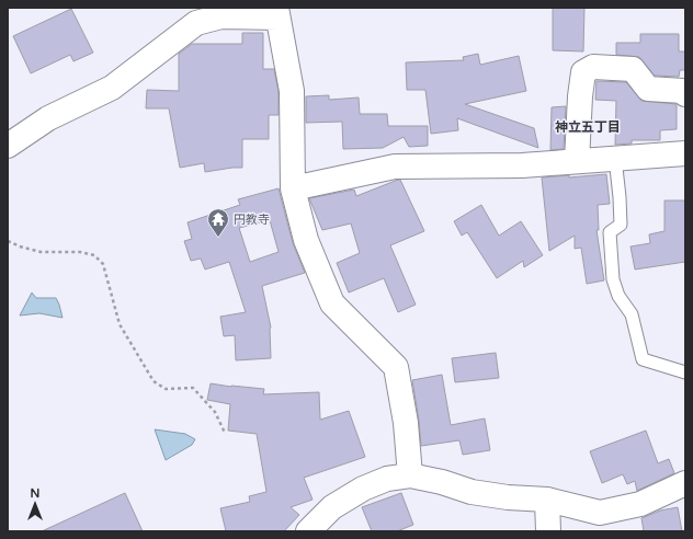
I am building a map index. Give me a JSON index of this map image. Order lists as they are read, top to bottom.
{
  "districts": ["神立五丁目"],
  "places": {
    "temple": ["円教寺"]
  },
  "north": "top"
}
